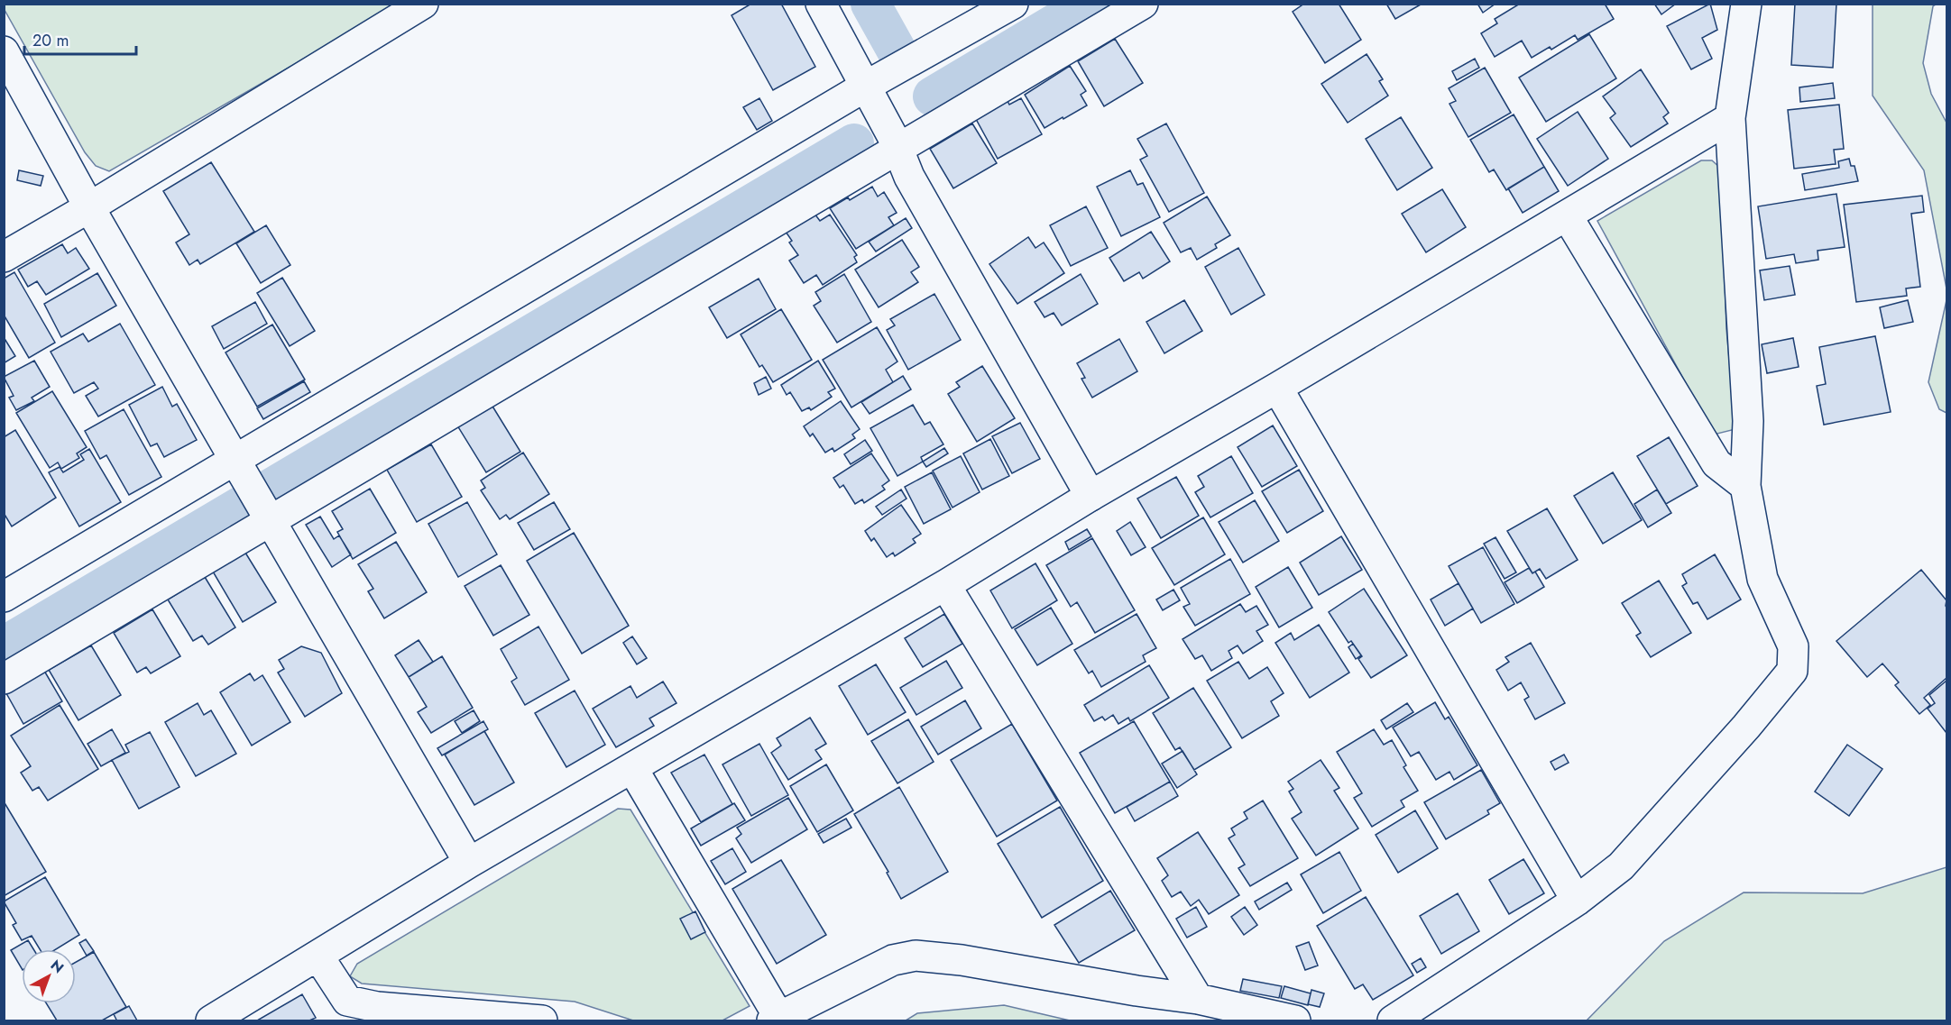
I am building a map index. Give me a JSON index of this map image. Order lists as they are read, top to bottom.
{
  "scale_bar": "20 m",
  "north": "top right"
}
